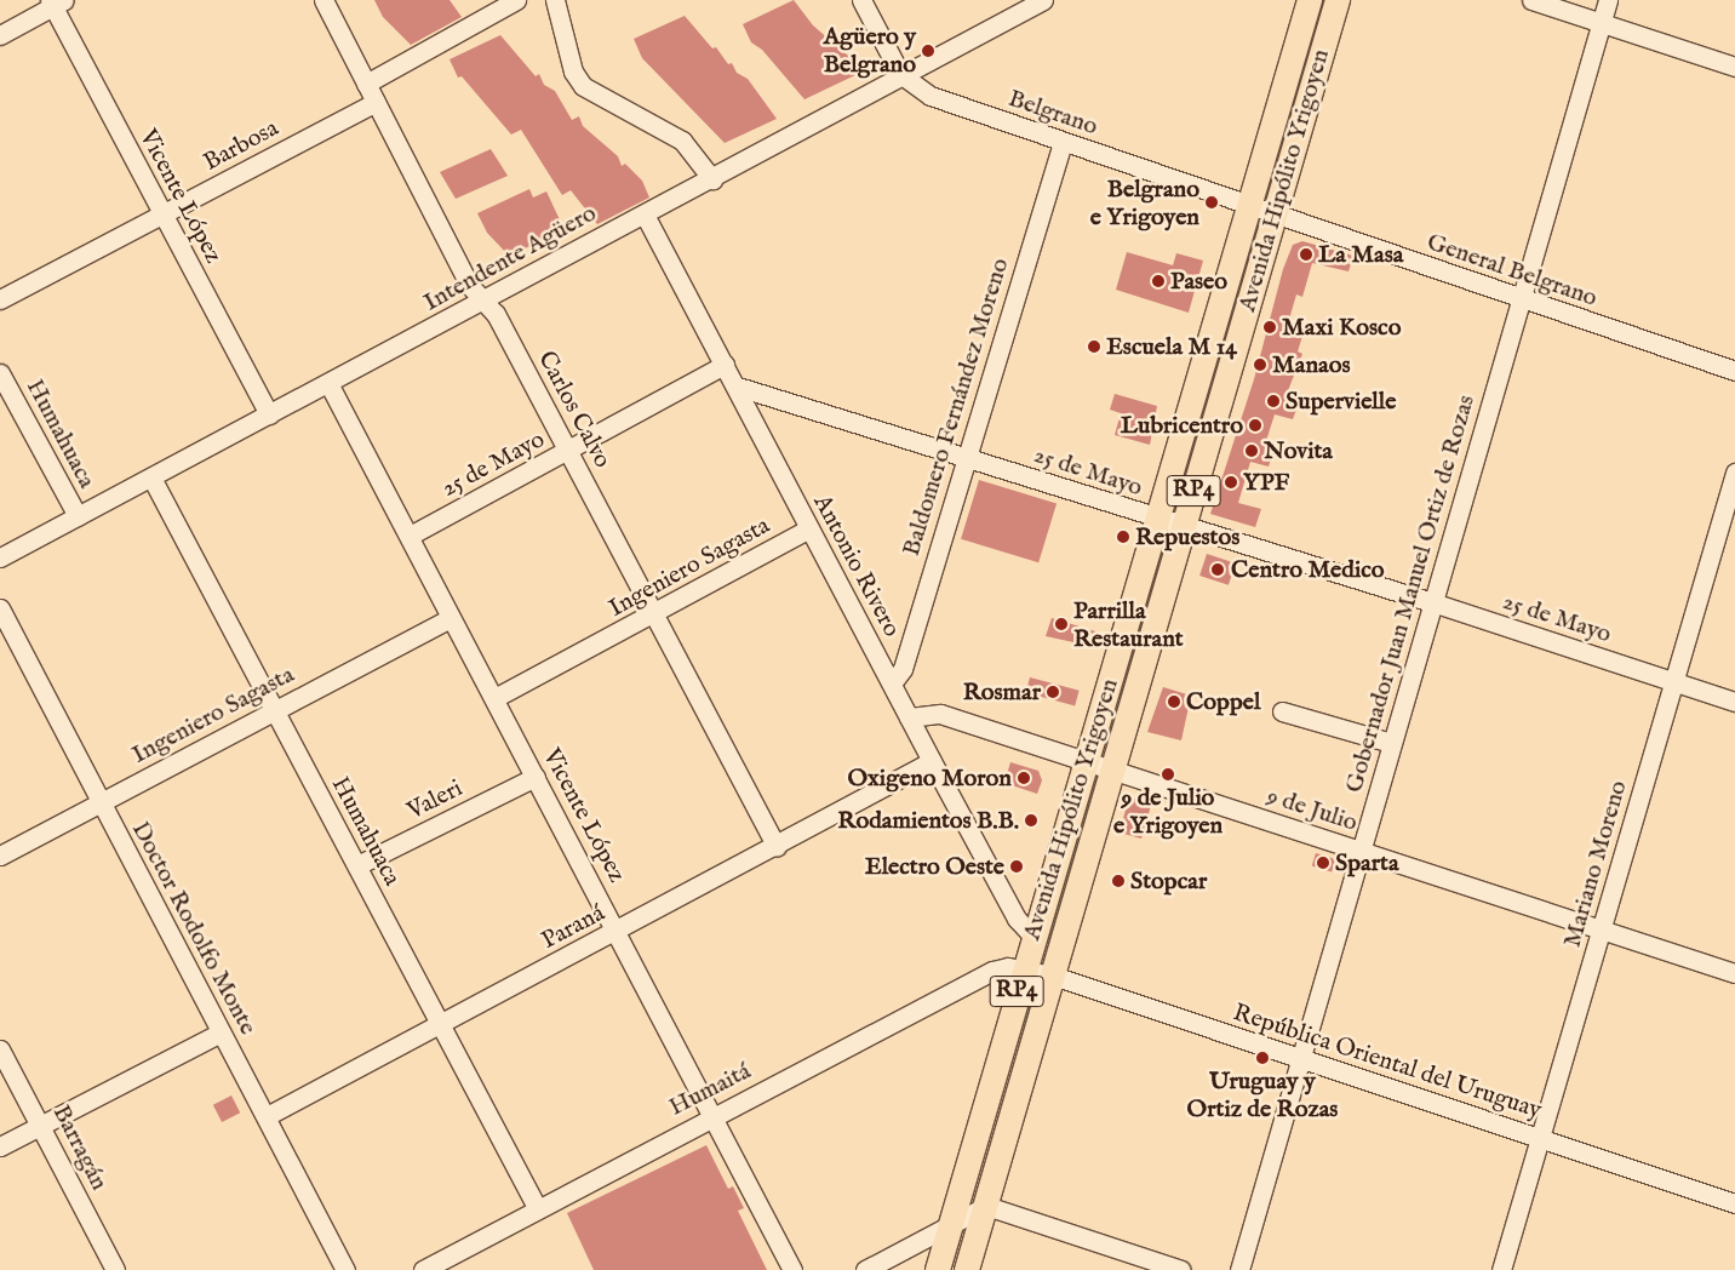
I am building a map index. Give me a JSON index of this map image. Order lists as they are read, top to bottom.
{
  "streets": {
    "main road": ["Avenida Hipólito Yrigoyen", "RP4"],
    "street": [
      "Belgrano",
      "Barbosa",
      "Vicente López",
      "Intendente Agüero",
      "General Belgrano",
      "Baldomero Fernández Moreno",
      "Carlos Calvo",
      "Humahuaca",
      "25 de Mayo",
      "Antonio Rivero",
      "Ingeniero Sagasta",
      "Gobernador Juan Manuel Ortiz de Rozas",
      "Valeri",
      "9 de Julio",
      "Mariano Moreno",
      "Paraná",
      "Doctor Rodolfo Monte",
      "República Oriental del Uruguay",
      "Humaitá",
      "Barragán"
    ]
  },
  "crossings": [
    ["Belgrano", "Avenida Hipólito Yrigoyen"],
    ["Belgrano", "Intendente Agüero"],
    ["Belgrano", "General Belgrano"],
    ["Belgrano", "Baldomero Fernández Moreno"],
    ["Barbosa", "Vicente López"],
    ["Barbosa", "Carlos Calvo"],
    ["Avenida Hipólito Yrigoyen", "General Belgrano"],
    ["Avenida Hipólito Yrigoyen", "25 de Mayo"],
    ["Avenida Hipólito Yrigoyen", "Antonio Rivero"],
    ["Avenida Hipólito Yrigoyen", "9 de Julio"],
    ["Avenida Hipólito Yrigoyen", "República Oriental del Uruguay"],
    ["Avenida Hipólito Yrigoyen", "Humaitá"],
    ["Vicente López", "Intendente Agüero"],
    ["Vicente López", "25 de Mayo"],
    ["Vicente López", "Ingeniero Sagasta"],
    ["Vicente López", "Valeri"],
    ["Vicente López", "Paraná"],
    ["Vicente López", "Humaitá"],
    ["Intendente Agüero", "Carlos Calvo"],
    ["Intendente Agüero", "Humahuaca"],
    ["Intendente Agüero", "Antonio Rivero"],
    ["General Belgrano", "Gobernador Juan Manuel Ortiz de Rozas"],
    ["Baldomero Fernández Moreno", "25 de Mayo"],
    ["Baldomero Fernández Moreno", "Antonio Rivero"],
    ["Carlos Calvo", "25 de Mayo"],
    ["Carlos Calvo", "Ingeniero Sagasta"],
    ["Carlos Calvo", "Paraná"],
    ["Humahuaca", "Ingeniero Sagasta"],
    ["Humahuaca", "Valeri"],
    ["Humahuaca", "Paraná"],
    ["Humahuaca", "Humaitá"],
    ["25 de Mayo", "Antonio Rivero"],
    ["25 de Mayo", "Gobernador Juan Manuel Ortiz de Rozas"],
    ["25 de Mayo", "Mariano Moreno"],
    ["Antonio Rivero", "Ingeniero Sagasta"],
    ["Antonio Rivero", "9 de Julio"],
    ["Antonio Rivero", "Paraná"],
    ["Ingeniero Sagasta", "Doctor Rodolfo Monte"],
    ["Gobernador Juan Manuel Ortiz de Rozas", "9 de Julio"],
    ["Gobernador Juan Manuel Ortiz de Rozas", "República Oriental del Uruguay"],
    ["9 de Julio", "Mariano Moreno"],
    ["Mariano Moreno", "República Oriental del Uruguay"],
    ["Paraná", "Doctor Rodolfo Monte"],
    ["República Oriental del Uruguay", "Humaitá"]
  ],
  "places": [
    "Agüero y Belgrano",
    "Belgrano e Yrigoyen",
    "La Masa",
    "Paseo",
    "Maxi Kosco",
    "Escuela M 14",
    "Manaos",
    "Supervielle",
    "Lubricentro",
    "Novita",
    "YPF",
    "Repuestos",
    "Centro Medico",
    "Parrilla Restaurant",
    "Rosmar",
    "Coppel",
    "9 de Julio e Yrigoyen",
    "Oxigeno Moron",
    "Rodamientos B.B.",
    "Sparta",
    "Electro Oeste",
    "Stopcar",
    "Uruguay y Ortiz de Rozas"
  ]
}
